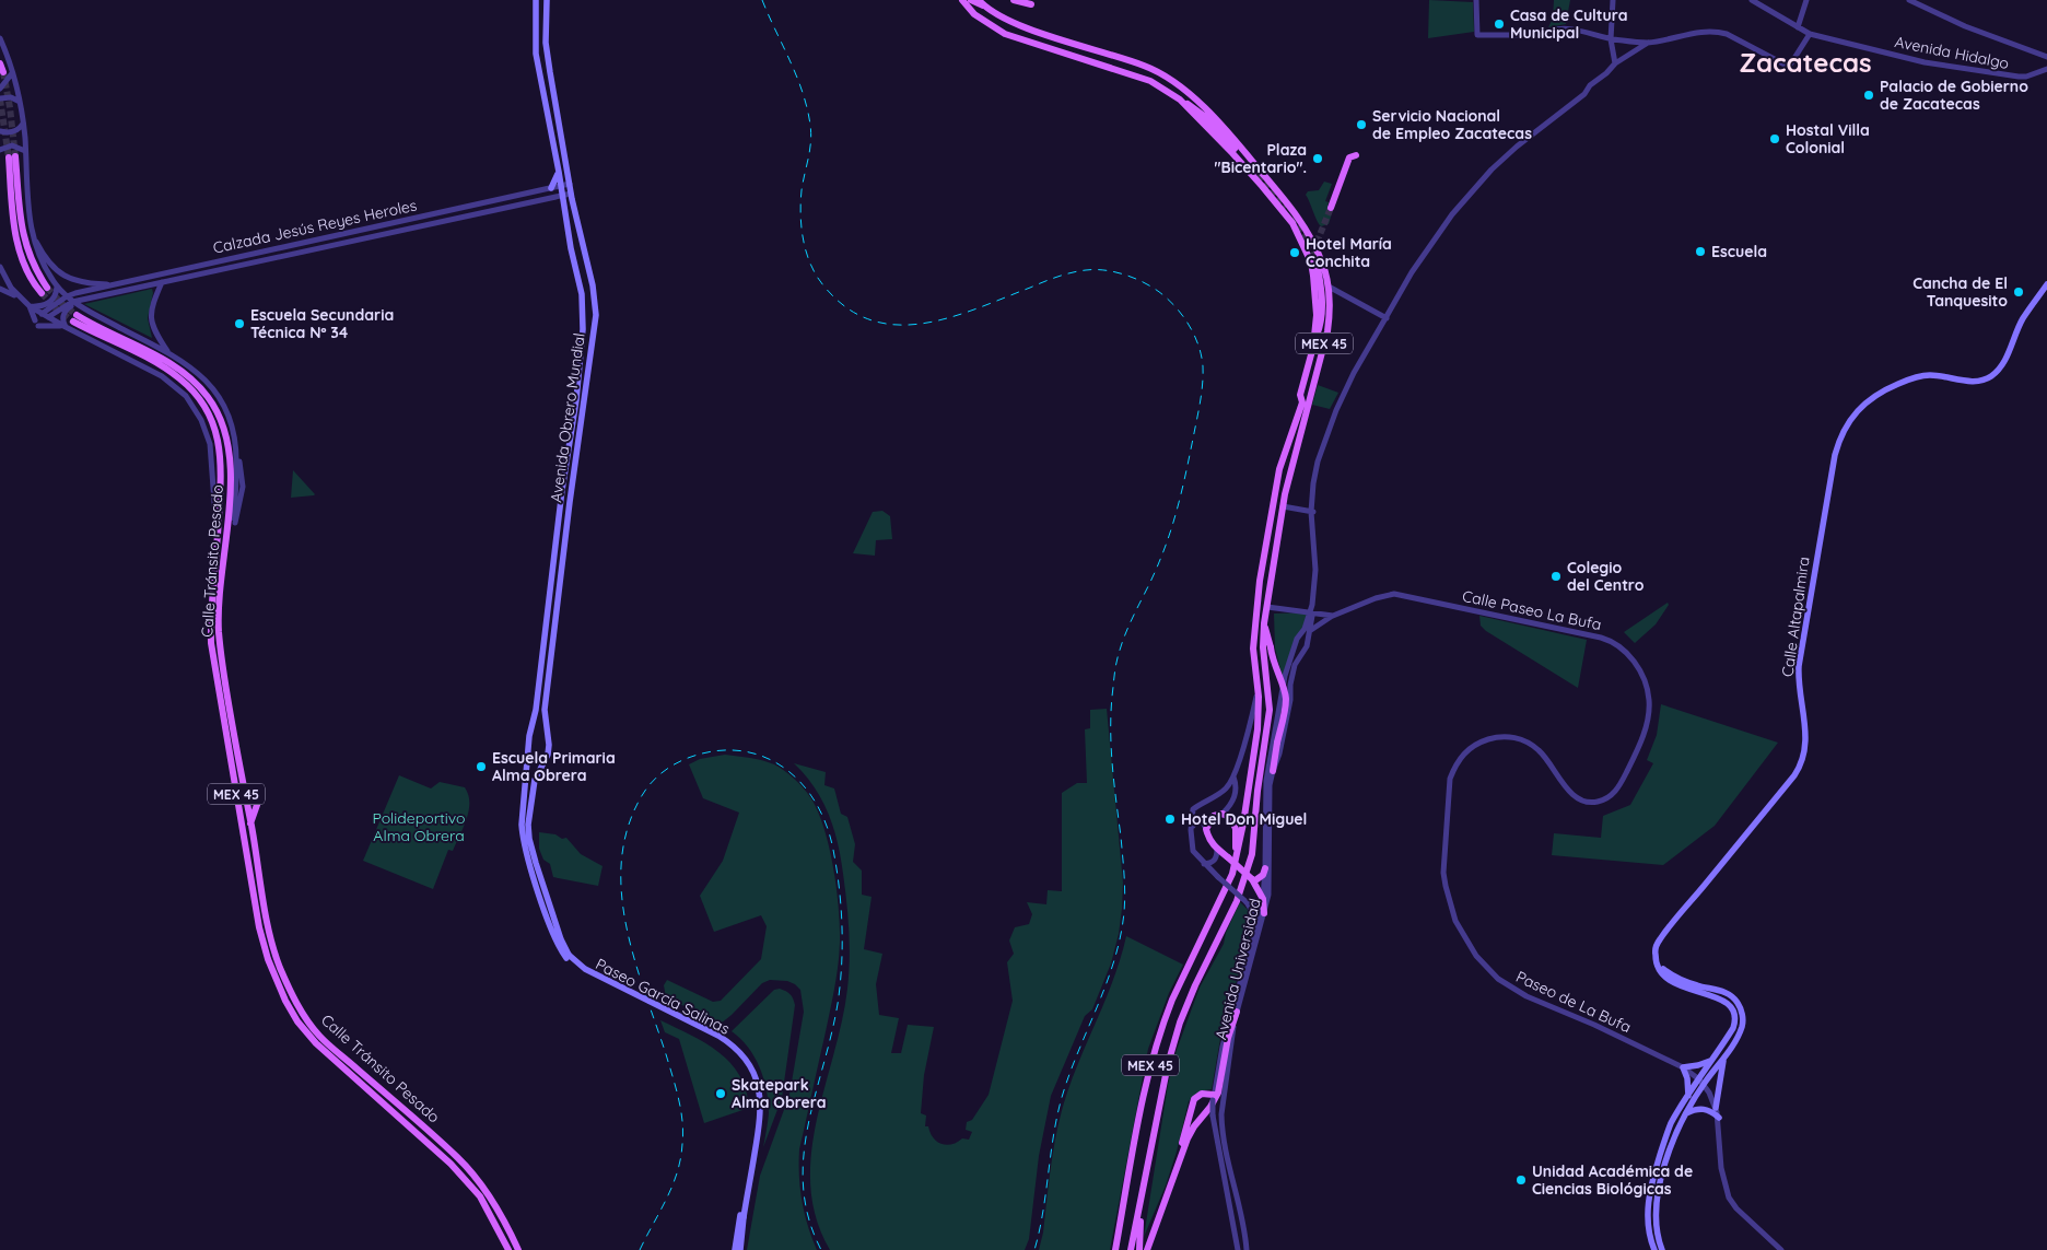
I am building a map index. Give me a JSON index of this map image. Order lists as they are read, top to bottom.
{
  "streets": {
    "main road": [
      "MEX 45",
      "Avenida Obrero Mundial",
      "Calle Tránsito Pesado",
      "Calle Altapalmira",
      "Paseo García Salinas"
    ],
    "street": [
      "Avenida Hidalgo",
      "Calzada Jesús Reyes Heroles",
      "Calle Paseo La Bufa",
      "Avenida Universidad",
      "Paseo de La Bufa"
    ]
  },
  "crossings": [
    ["Calzada Jesús Reyes Heroles", "Avenida Obrero Mundial"],
    ["Avenida Obrero Mundial", "Paseo García Salinas"],
    ["Calle Paseo La Bufa", "Paseo de La Bufa"]
  ],
  "districts": ["Zacatecas"],
  "parks": ["Polideportivo Alma Obrera"],
  "places": [
    "Casa de Cultura Municipal",
    "Palacio de Gobierno de Zacatecas",
    "Servicio Nacional de Empleo Zacatecas",
    "Hostal Villa Colonial",
    "Plaza \"Bicentario\".",
    "Escuela",
    "Hotel María Conchita",
    "Cancha de El Tanquesito",
    "Escuela Secundaria Técnica Nº 34",
    "Colegio del Centro",
    "Escuela Primaria Alma Obrera",
    "Hotel Don Miguel",
    "Skatepark Alma Obrera",
    "Unidad Académica de Ciencias Biológicas"
  ]
}
